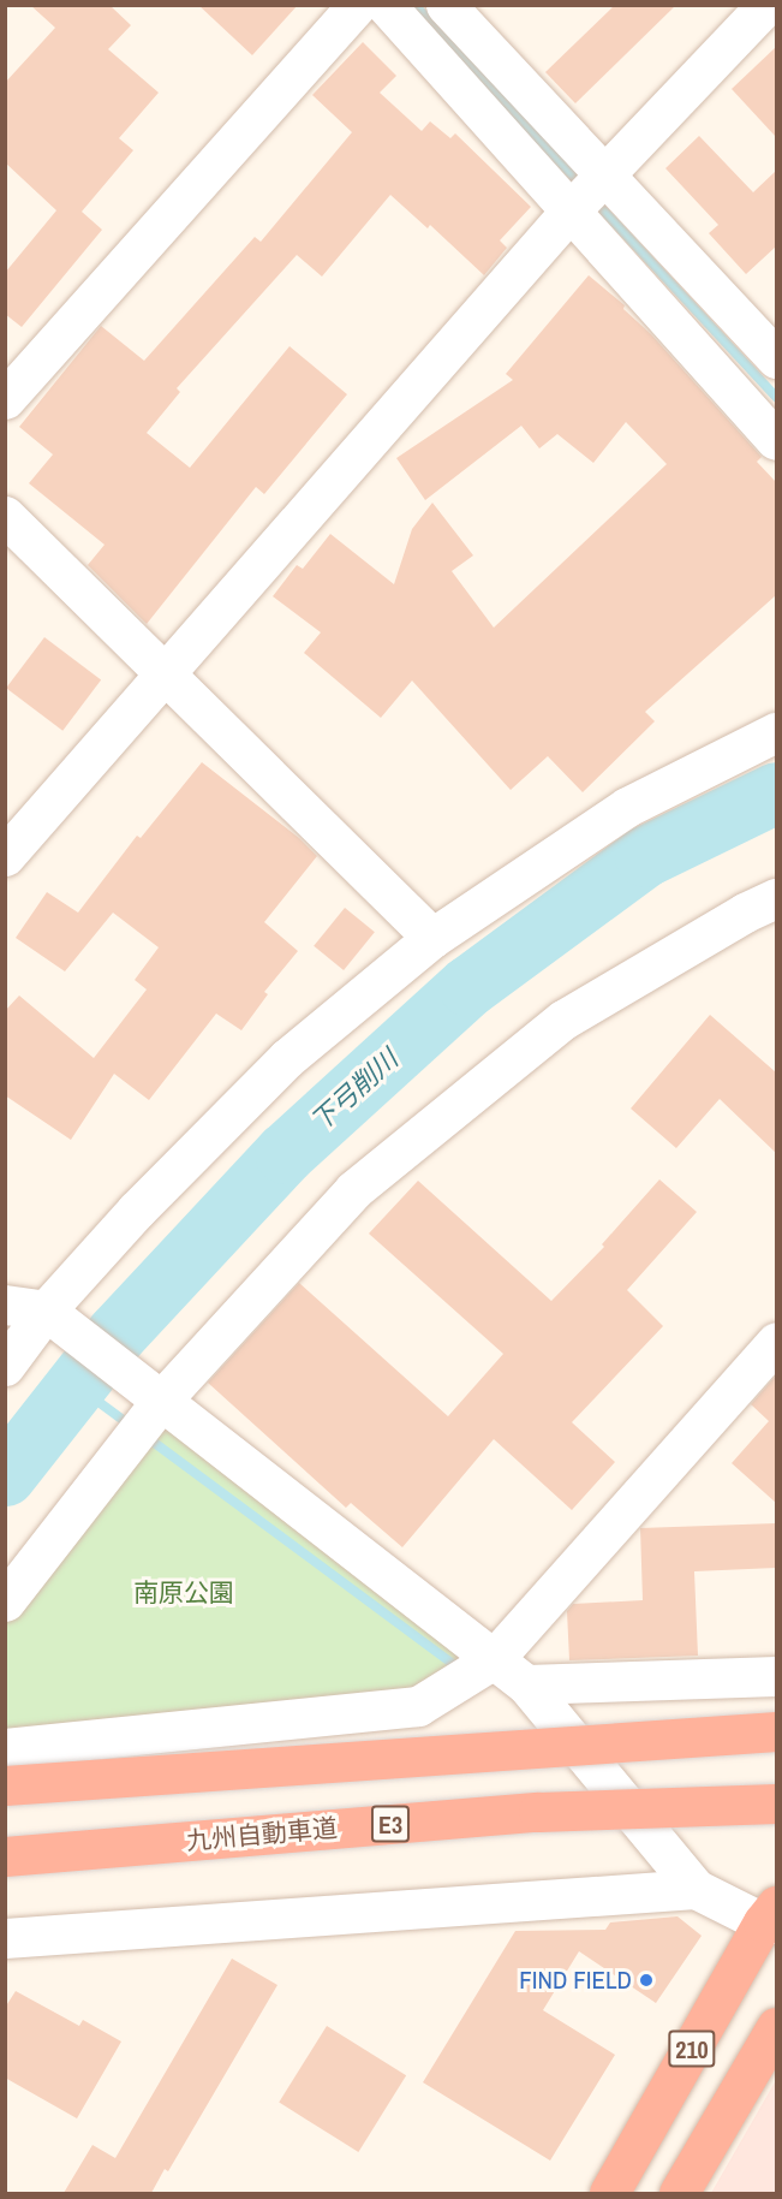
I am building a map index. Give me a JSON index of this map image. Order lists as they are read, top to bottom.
{
  "streets": {
    "highway": ["E3", "九州自動車道", "210"]
  },
  "water": ["下弓削川"],
  "parks": ["南原公園"],
  "places": ["FIND FIELD"]
}
